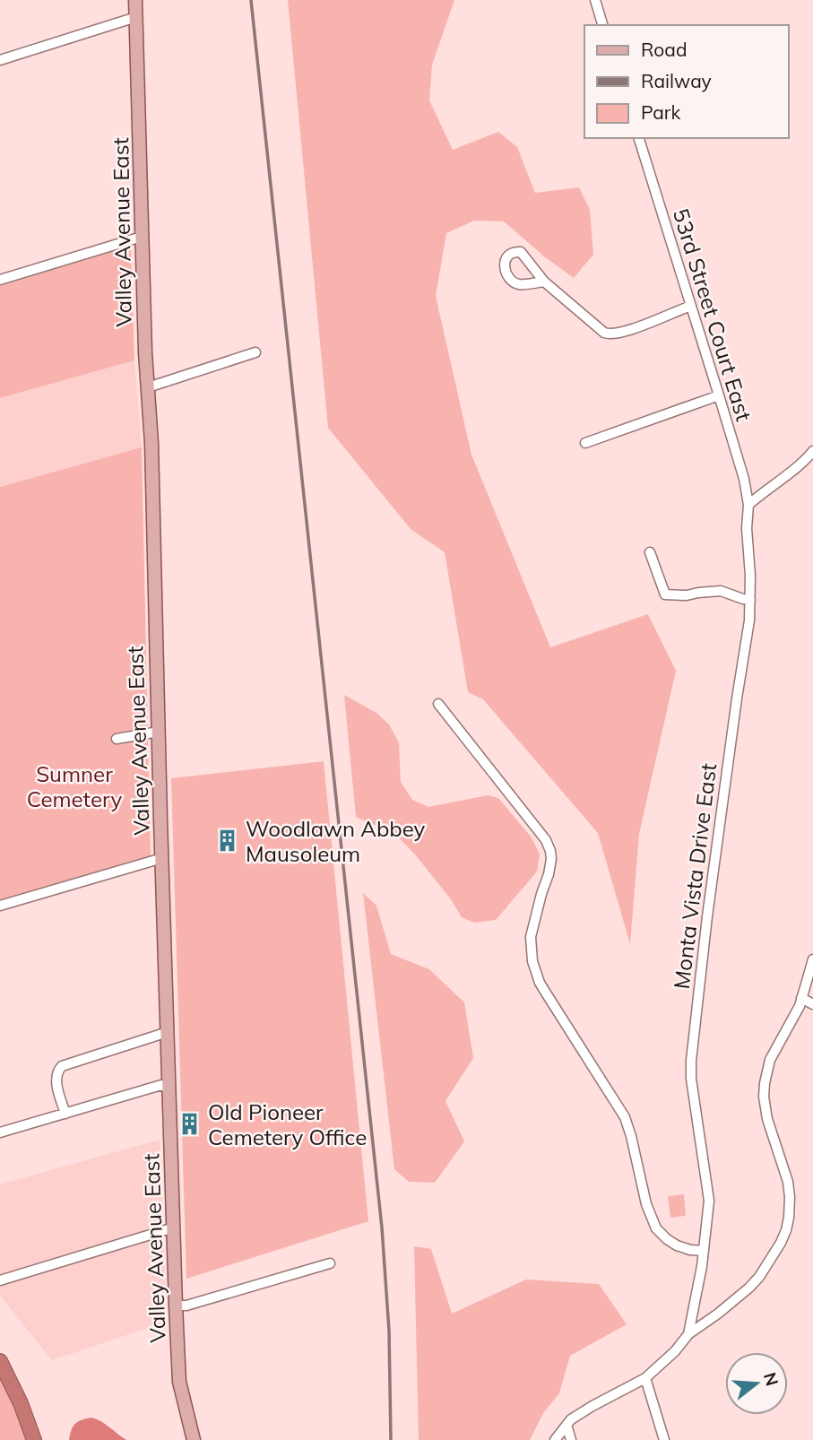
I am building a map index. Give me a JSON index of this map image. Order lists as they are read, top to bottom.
{
  "streets": {
    "main road": ["Valley Avenue East"],
    "street": ["53rd Street Court East", "Monta Vista Drive East"]
  },
  "crossings": [
    ["53rd Street Court East", "Monta Vista Drive East"]
  ],
  "parks": ["Sumner Cemetery"],
  "places": {
    "building": ["Woodlawn Abbey Mausoleum", "Old Pioneer Cemetery Office"]
  },
  "legend": ["Road", "Railway", "Park"],
  "north": "right"
}
